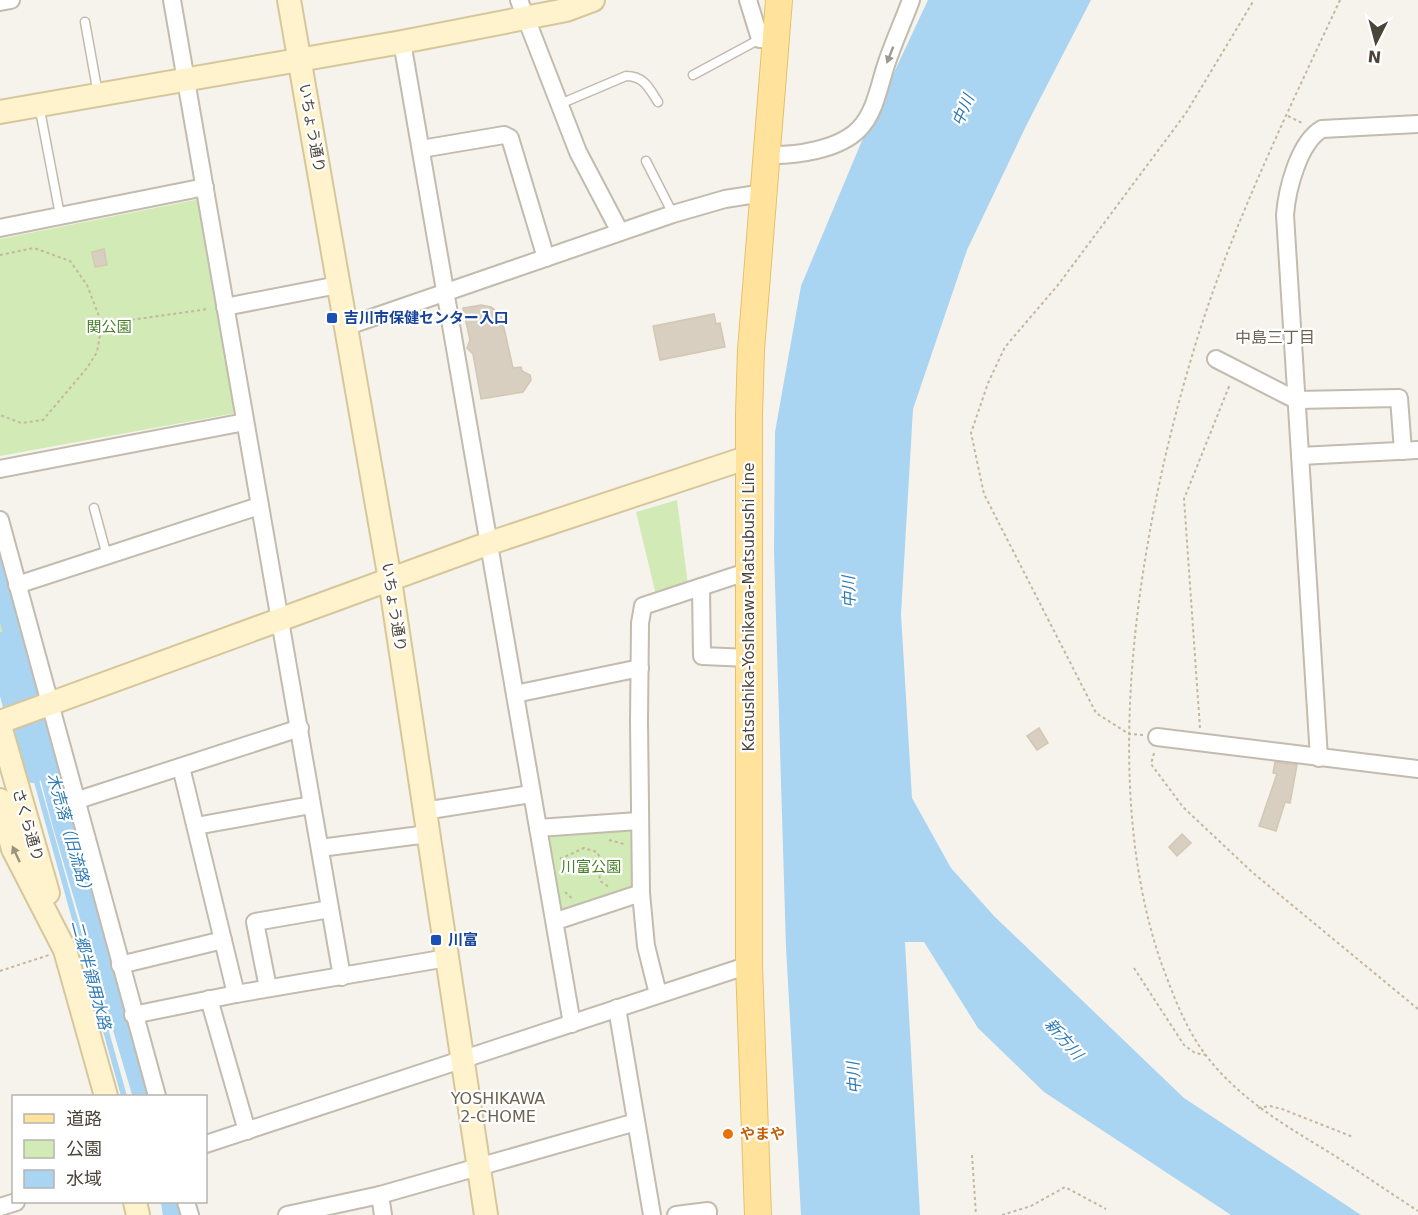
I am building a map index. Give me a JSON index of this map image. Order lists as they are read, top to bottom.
{
  "streets": {
    "main road": ["Katsushika-Yoshikawa-Matsubushi Line"],
    "street": ["いちょう通り", "さくら通り"]
  },
  "districts": ["中島三丁目", "YOSHIKAWA 2-CHOME"],
  "water": [
    "中川",
    "木売落（旧流路）",
    "二郷半領用水路",
    "新方川"
  ],
  "parks": ["関公園", "川富公園"],
  "places": {
    "transit": ["吉川市保健センター入口", "川富"],
    "other": ["やまや"]
  },
  "legend": ["道路", "公園", "水域"],
  "north": "bottom"
}
